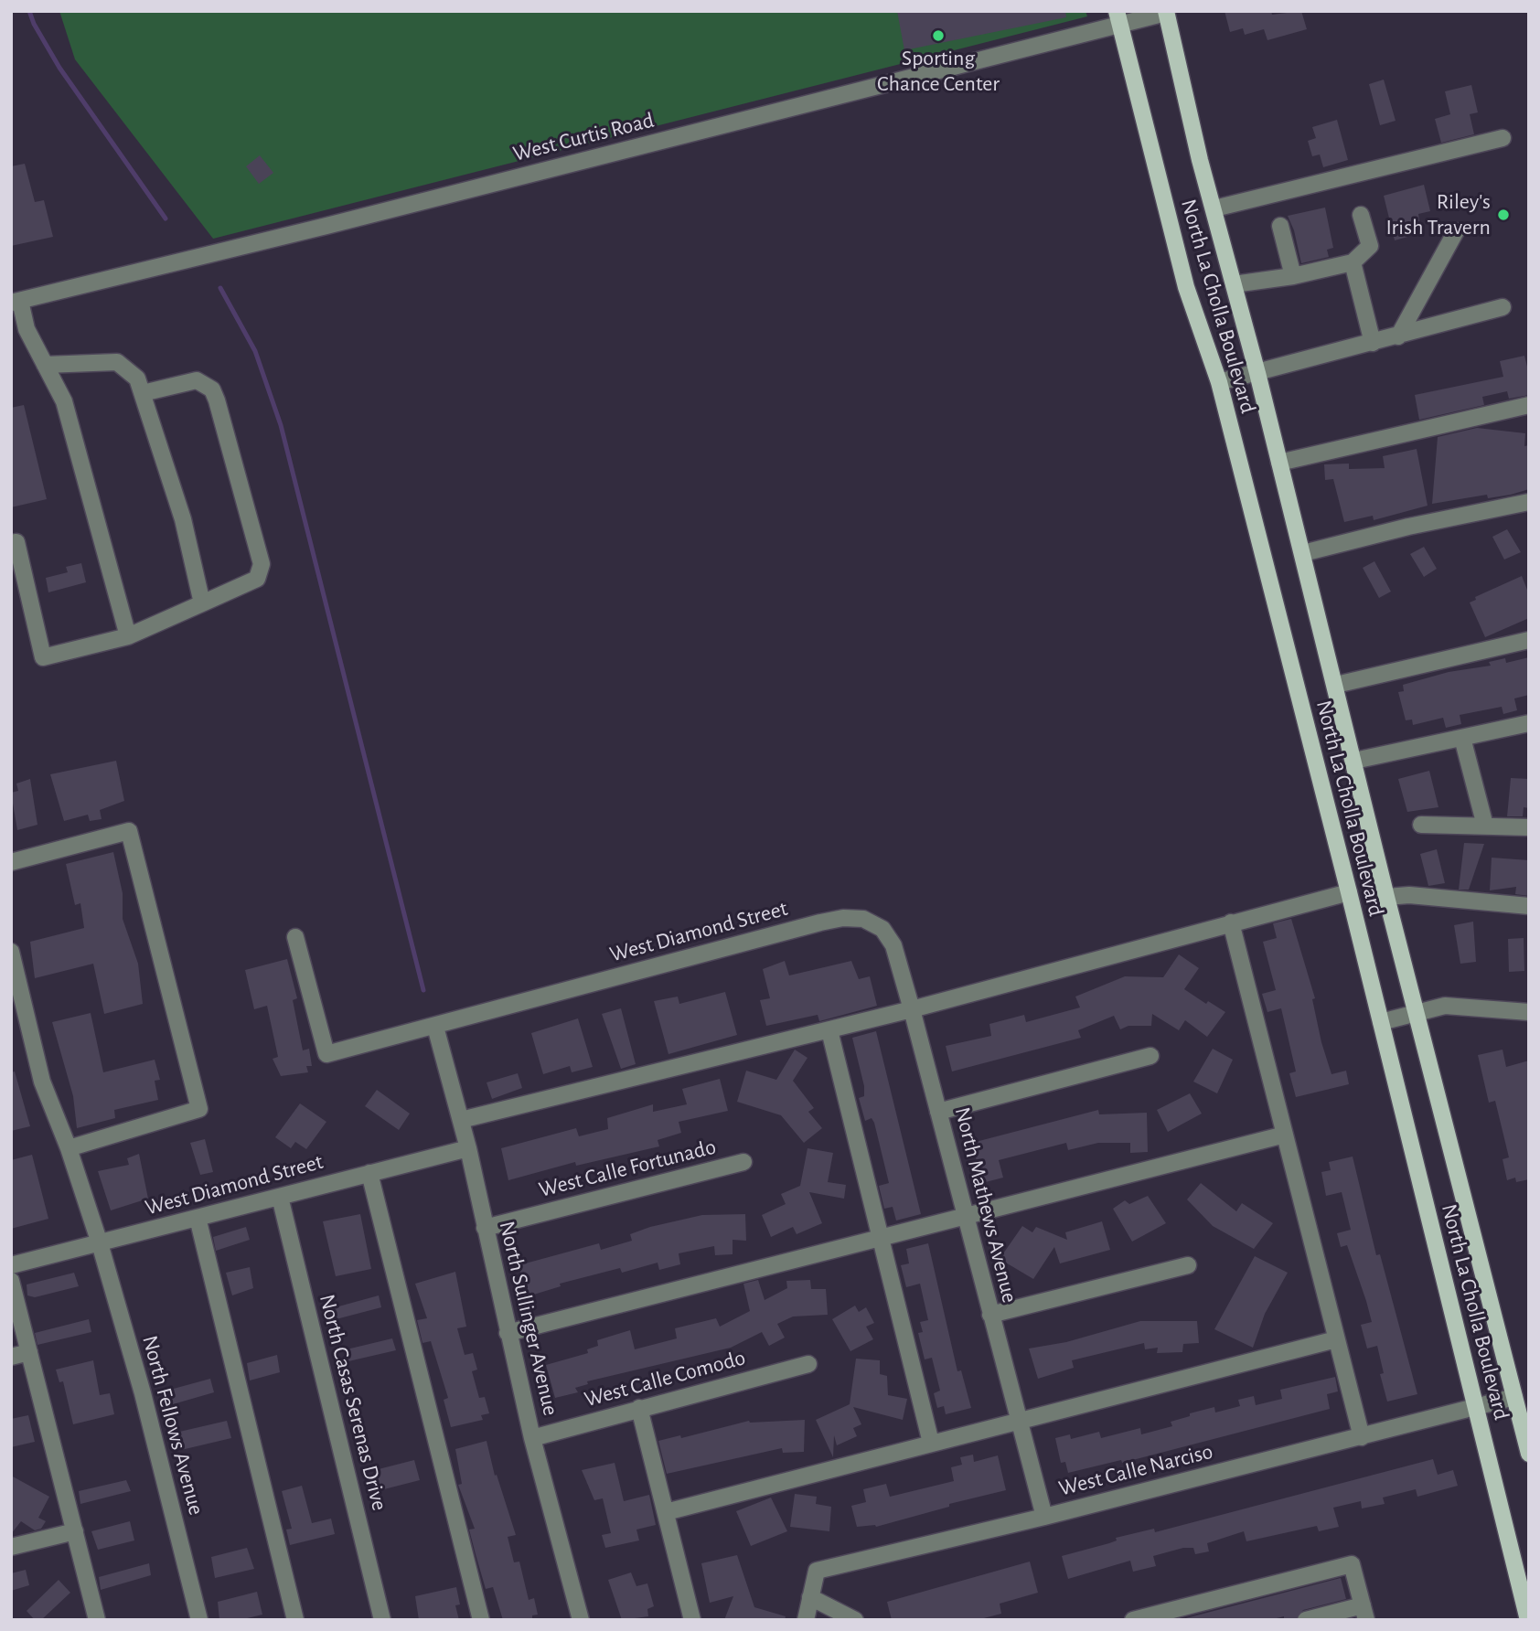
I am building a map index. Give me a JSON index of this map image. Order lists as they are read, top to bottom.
{
  "streets": {
    "main road": ["North La Cholla Boulevard"],
    "street": [
      "West Curtis Road",
      "West Diamond Street",
      "West Calle Fortunado",
      "North Mathews Avenue",
      "North Sullinger Avenue",
      "West Calle Comodo",
      "North Casas Serenas Drive",
      "North Fellows Avenue",
      "West Calle Narciso"
    ]
  },
  "crossings": [
    ["West Curtis Road", "North La Cholla Boulevard"],
    ["North La Cholla Boulevard", "West Calle Narciso"],
    ["West Diamond Street", "North Mathews Avenue"],
    ["West Diamond Street", "North Sullinger Avenue"],
    ["West Diamond Street", "North Casas Serenas Drive"],
    ["West Diamond Street", "North Fellows Avenue"],
    ["West Calle Fortunado", "North Sullinger Avenue"],
    ["North Mathews Avenue", "West Calle Narciso"],
    ["North Sullinger Avenue", "West Calle Comodo"]
  ],
  "places": ["Sporting Chance Center", "Riley's Irish Travern"]
}
